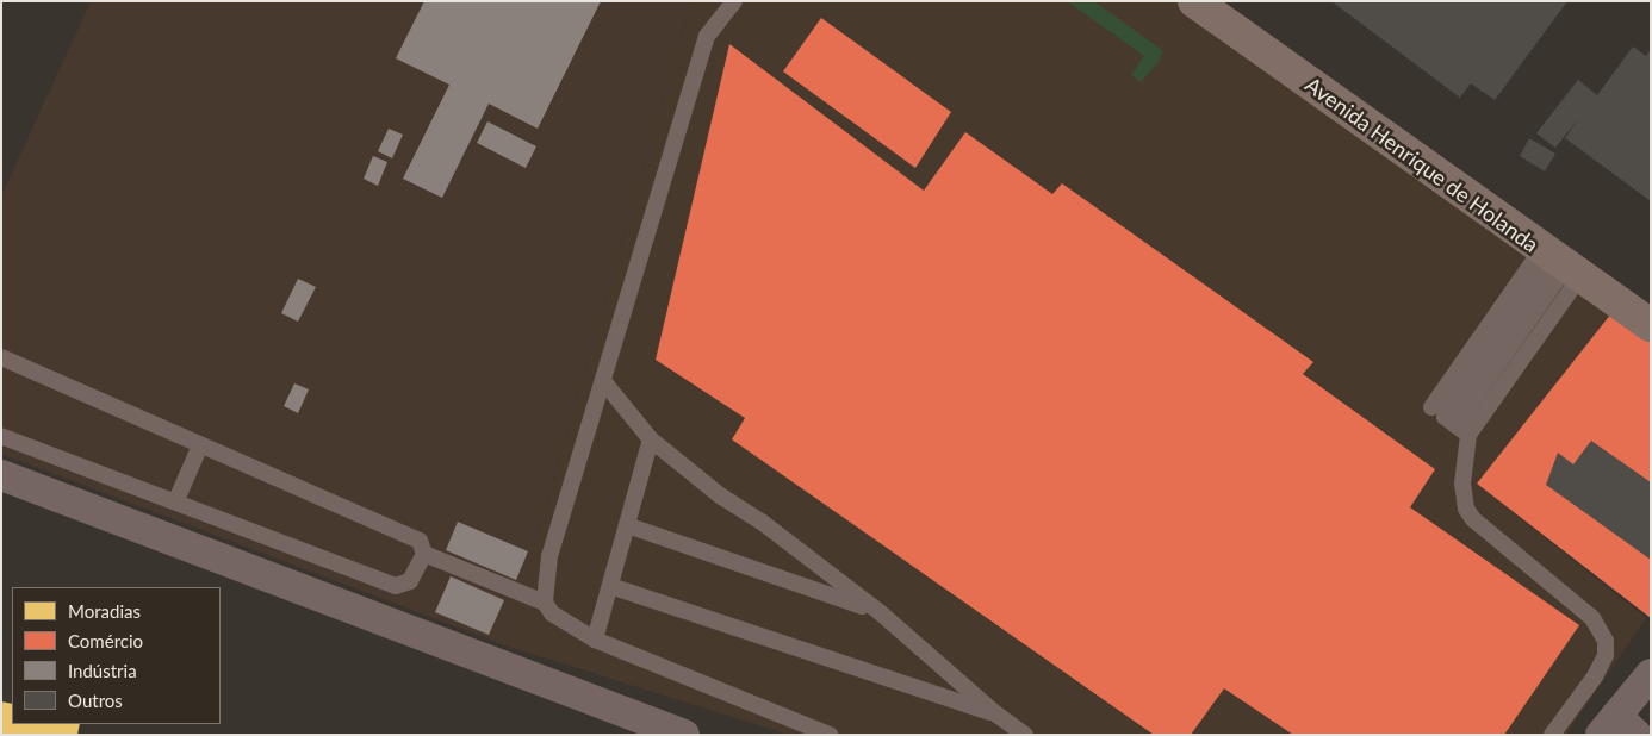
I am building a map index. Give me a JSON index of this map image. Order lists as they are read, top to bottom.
{
  "streets": {
    "main road": ["Avenida Henrique de Holanda"]
  },
  "legend": [
    "Moradias",
    "Comércio",
    "Indústria",
    "Outros"
  ]
}
